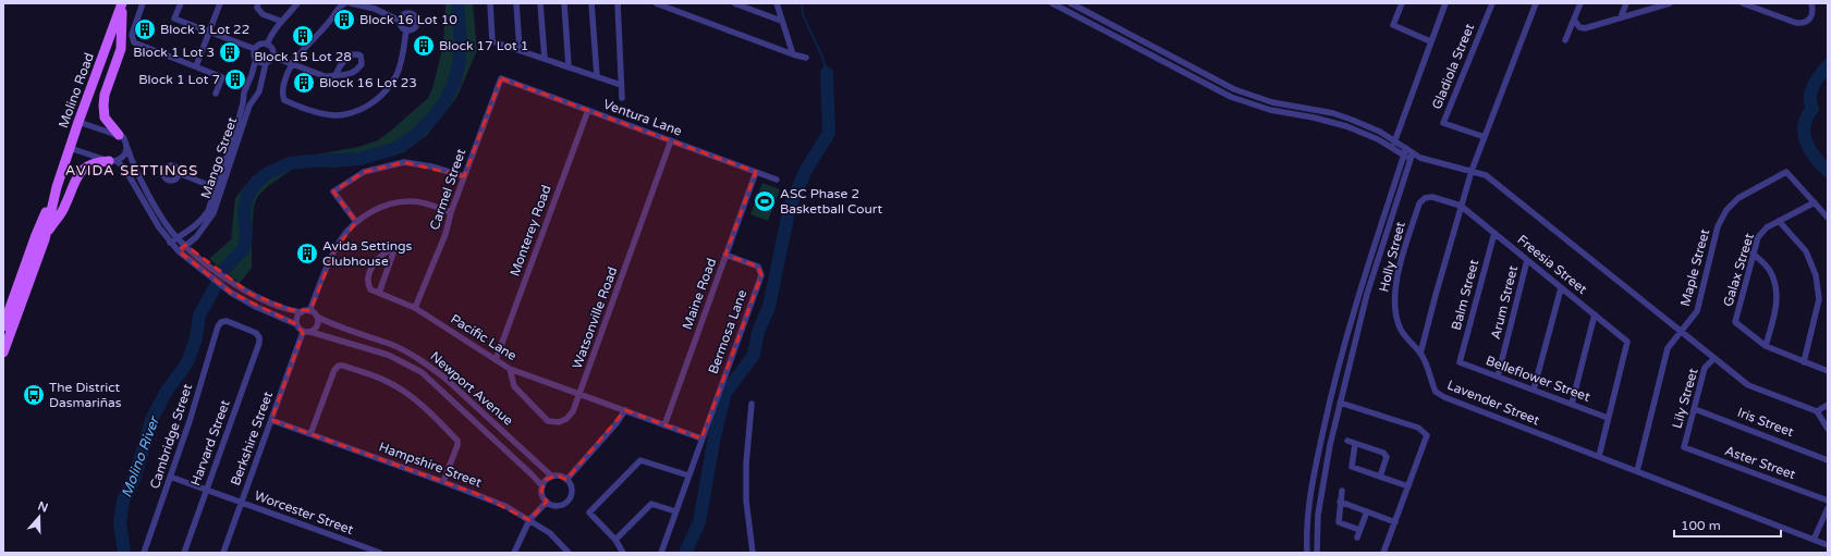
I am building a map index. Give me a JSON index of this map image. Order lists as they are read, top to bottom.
{
  "streets": {
    "main road": ["Molino Road"],
    "street": [
      "Gladiola Street",
      "Ventura Lane",
      "Mango Street",
      "Carmel Street",
      "Monterey Road",
      "Holly Street",
      "Freesia Street",
      "Maple Street",
      "Galax Street",
      "Maine Road",
      "Balm Street",
      "Arum Street",
      "Watsonville Road",
      "Bermosa Lane",
      "Pacific Lane",
      "Belleflower Street",
      "Newport Avenue",
      "Lily Street",
      "Lavender Street",
      "Iris Street",
      "Cambridge Street",
      "Berkshire Street",
      "Harvard Street",
      "Aster Street",
      "Hampshire Street",
      "Worcester Street"
    ]
  },
  "crossings": [
    ["Ventura Lane", "Carmel Street"],
    ["Ventura Lane", "Monterey Road"],
    ["Ventura Lane", "Maine Road"],
    ["Ventura Lane", "Watsonville Road"],
    ["Carmel Street", "Pacific Lane"],
    ["Monterey Road", "Pacific Lane"],
    ["Holly Street", "Freesia Street"],
    ["Holly Street", "Lavender Street"],
    ["Freesia Street", "Balm Street"],
    ["Freesia Street", "Arum Street"],
    ["Freesia Street", "Belleflower Street"],
    ["Maple Street", "Galax Street"],
    ["Maple Street", "Lavender Street"],
    ["Maine Road", "Bermosa Lane"],
    ["Maine Road", "Pacific Lane"],
    ["Balm Street", "Belleflower Street"],
    ["Arum Street", "Belleflower Street"],
    ["Watsonville Road", "Pacific Lane"],
    ["Bermosa Lane", "Pacific Lane"],
    ["Newport Avenue", "Berkshire Street"],
    ["Lily Street", "Iris Street"],
    ["Lily Street", "Aster Street"],
    ["Cambridge Street", "Harvard Street"],
    ["Cambridge Street", "Worcester Street"],
    ["Berkshire Street", "Hampshire Street"],
    ["Berkshire Street", "Worcester Street"],
    ["Harvard Street", "Worcester Street"]
  ],
  "districts": ["AVIDA SETTINGS"],
  "water": ["Molino River"],
  "places": {
    "building": [
      "Block 16 Lot 10",
      "Block 3 Lot 22",
      "Block 15 Lot 28",
      "Block 17 Lot 1",
      "Block 1 Lot 3",
      "Block 1 Lot 7",
      "Block 16 Lot 23",
      "Avida Settings Clubhouse"
    ],
    "sports": ["ASC Phase 2 Basketball Court"],
    "bus stop": ["The District Dasmariñas"]
  },
  "scale_bar": "100 m",
  "north": "top"
}
